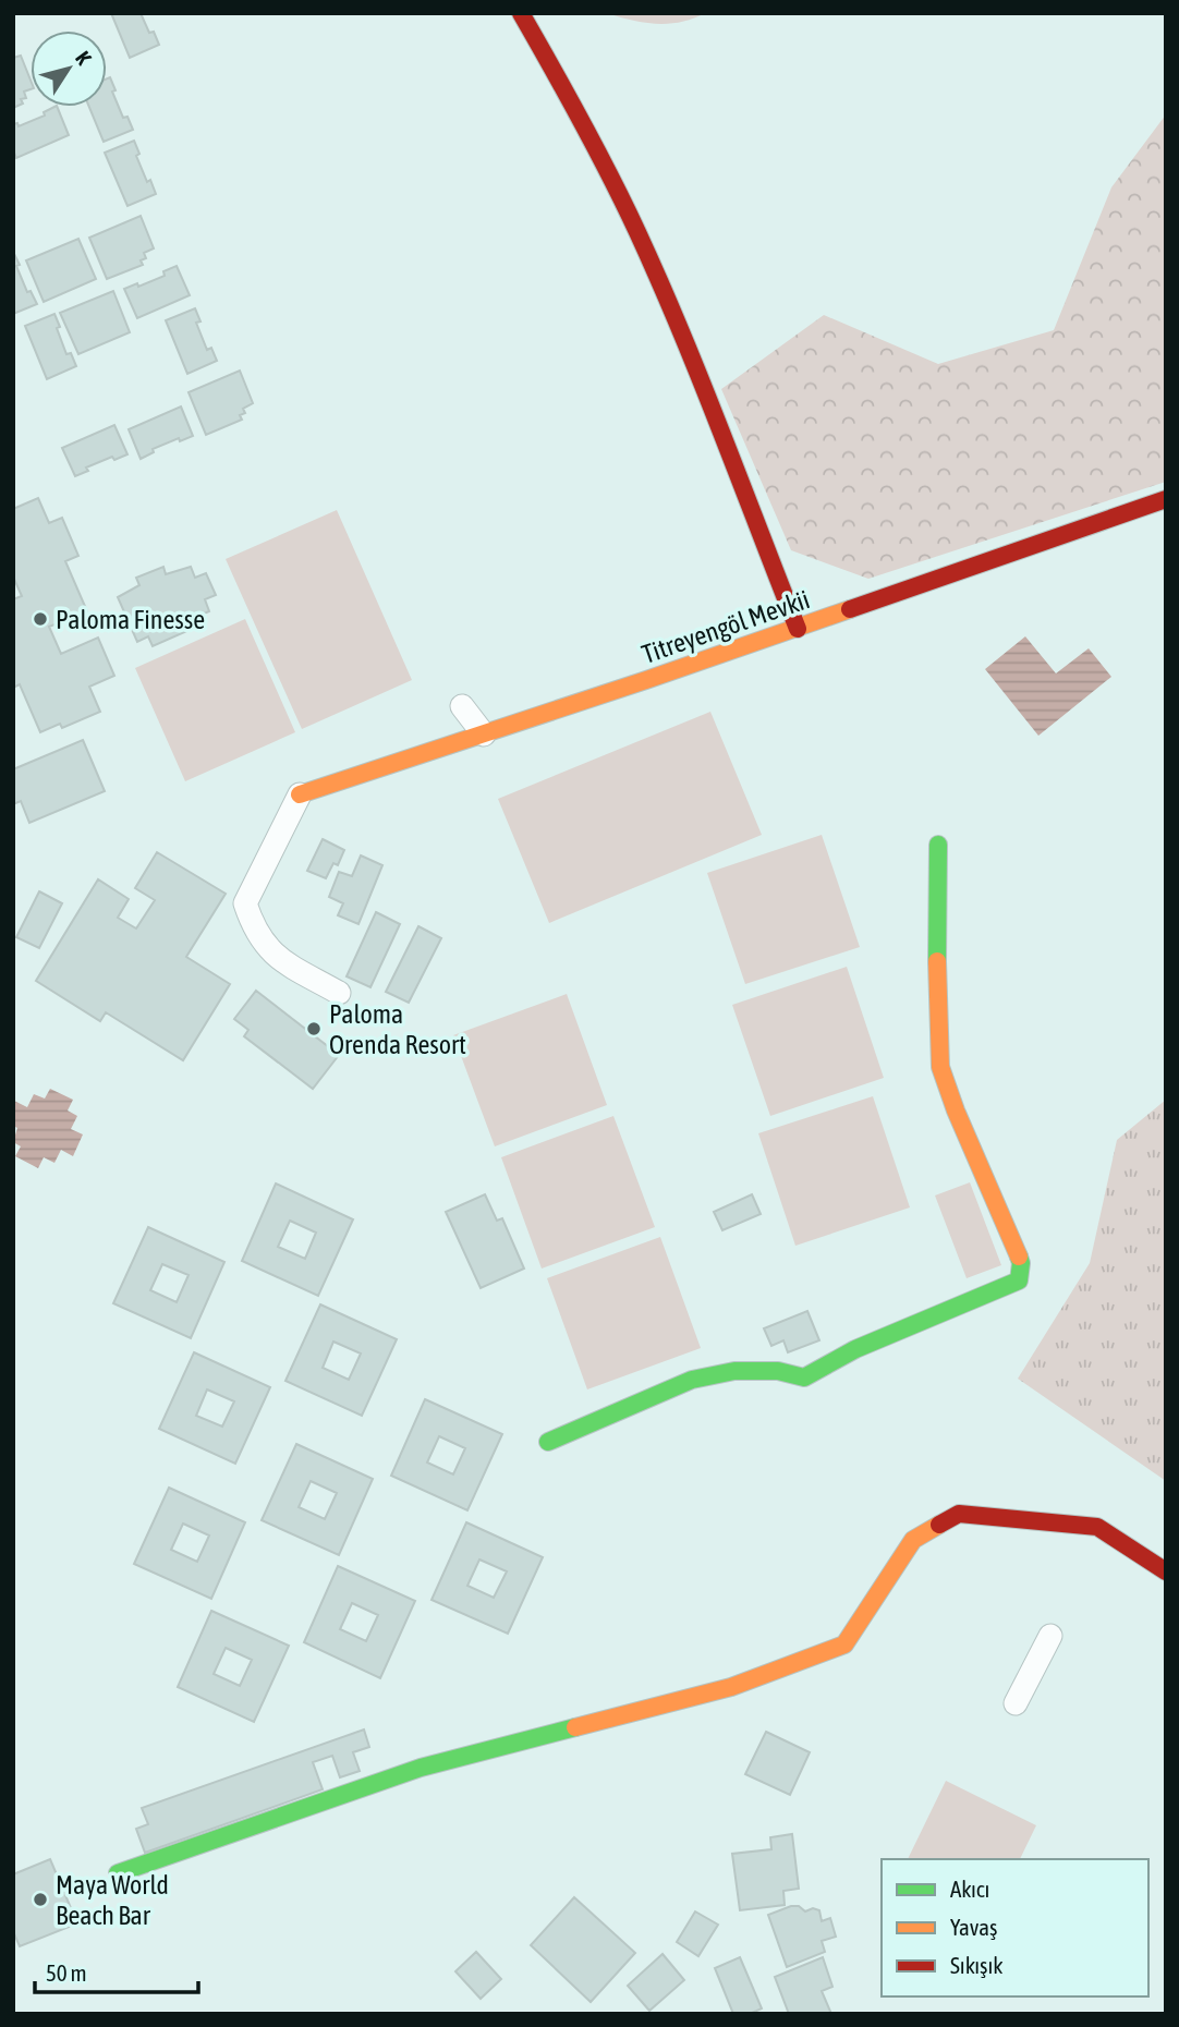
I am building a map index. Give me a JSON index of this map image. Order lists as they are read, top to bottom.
{
  "streets": {
    "street": ["Titreyengöl Mevkii"]
  },
  "places": ["Paloma Finesse", "Paloma Orenda Resort", "Maya World Beach Bar"],
  "legend": ["Akıcı", "Yavaş", "Sıkışık"],
  "scale_bar": "50 m",
  "north": "top right"
}
